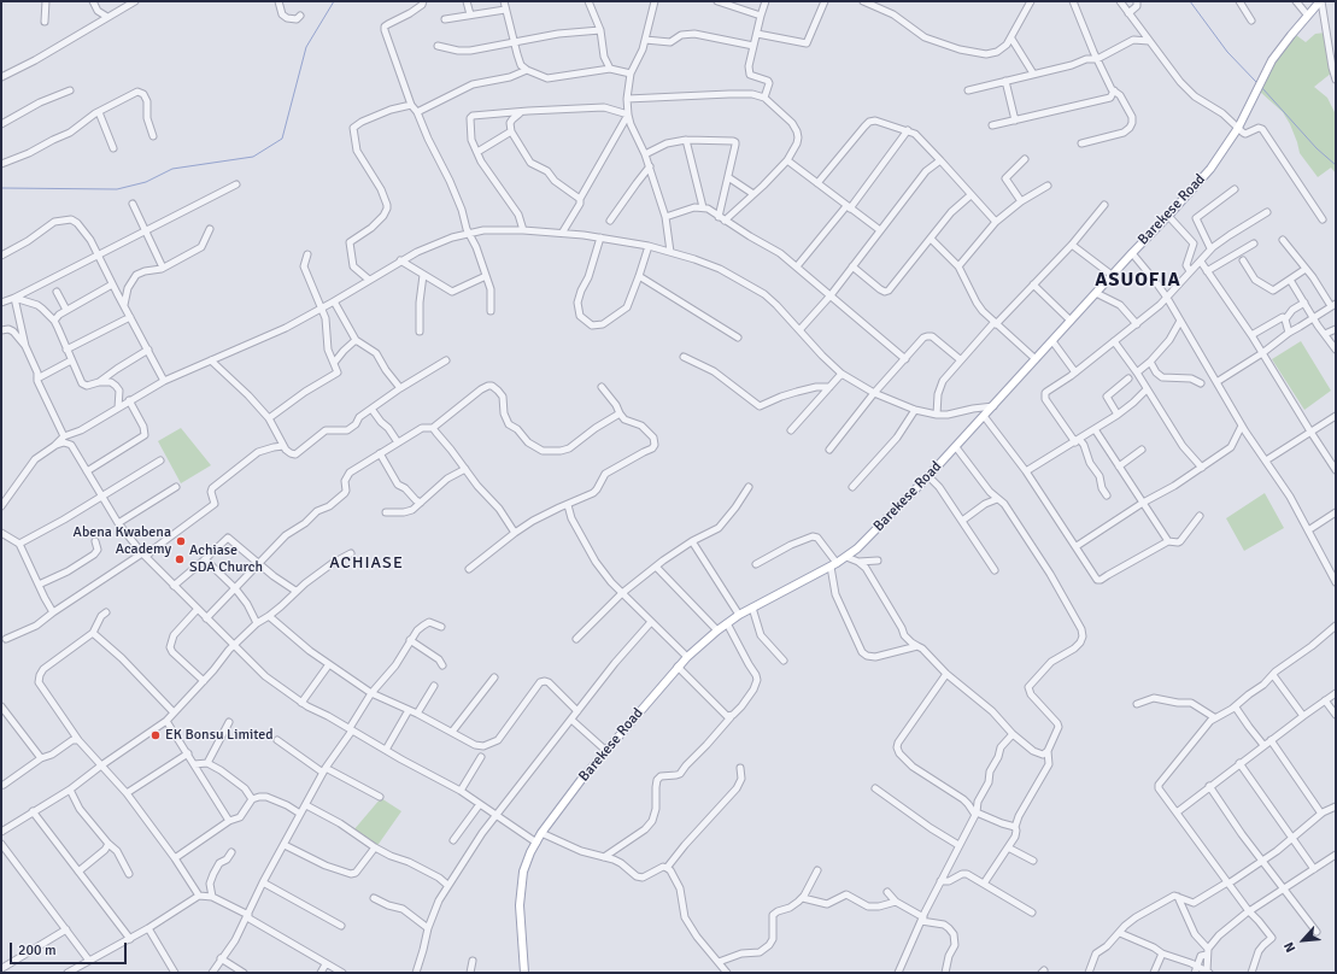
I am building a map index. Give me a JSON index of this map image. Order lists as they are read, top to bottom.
{
  "streets": {
    "main road": ["Barekese Road"]
  },
  "districts": ["ASUOFIA", "ACHIASE"],
  "places": ["Abena Kwabena Academy", "Achiase SDA Church", "EK Bonsu Limited"],
  "scale_bar": "200 m",
  "north": "bottom left"
}
